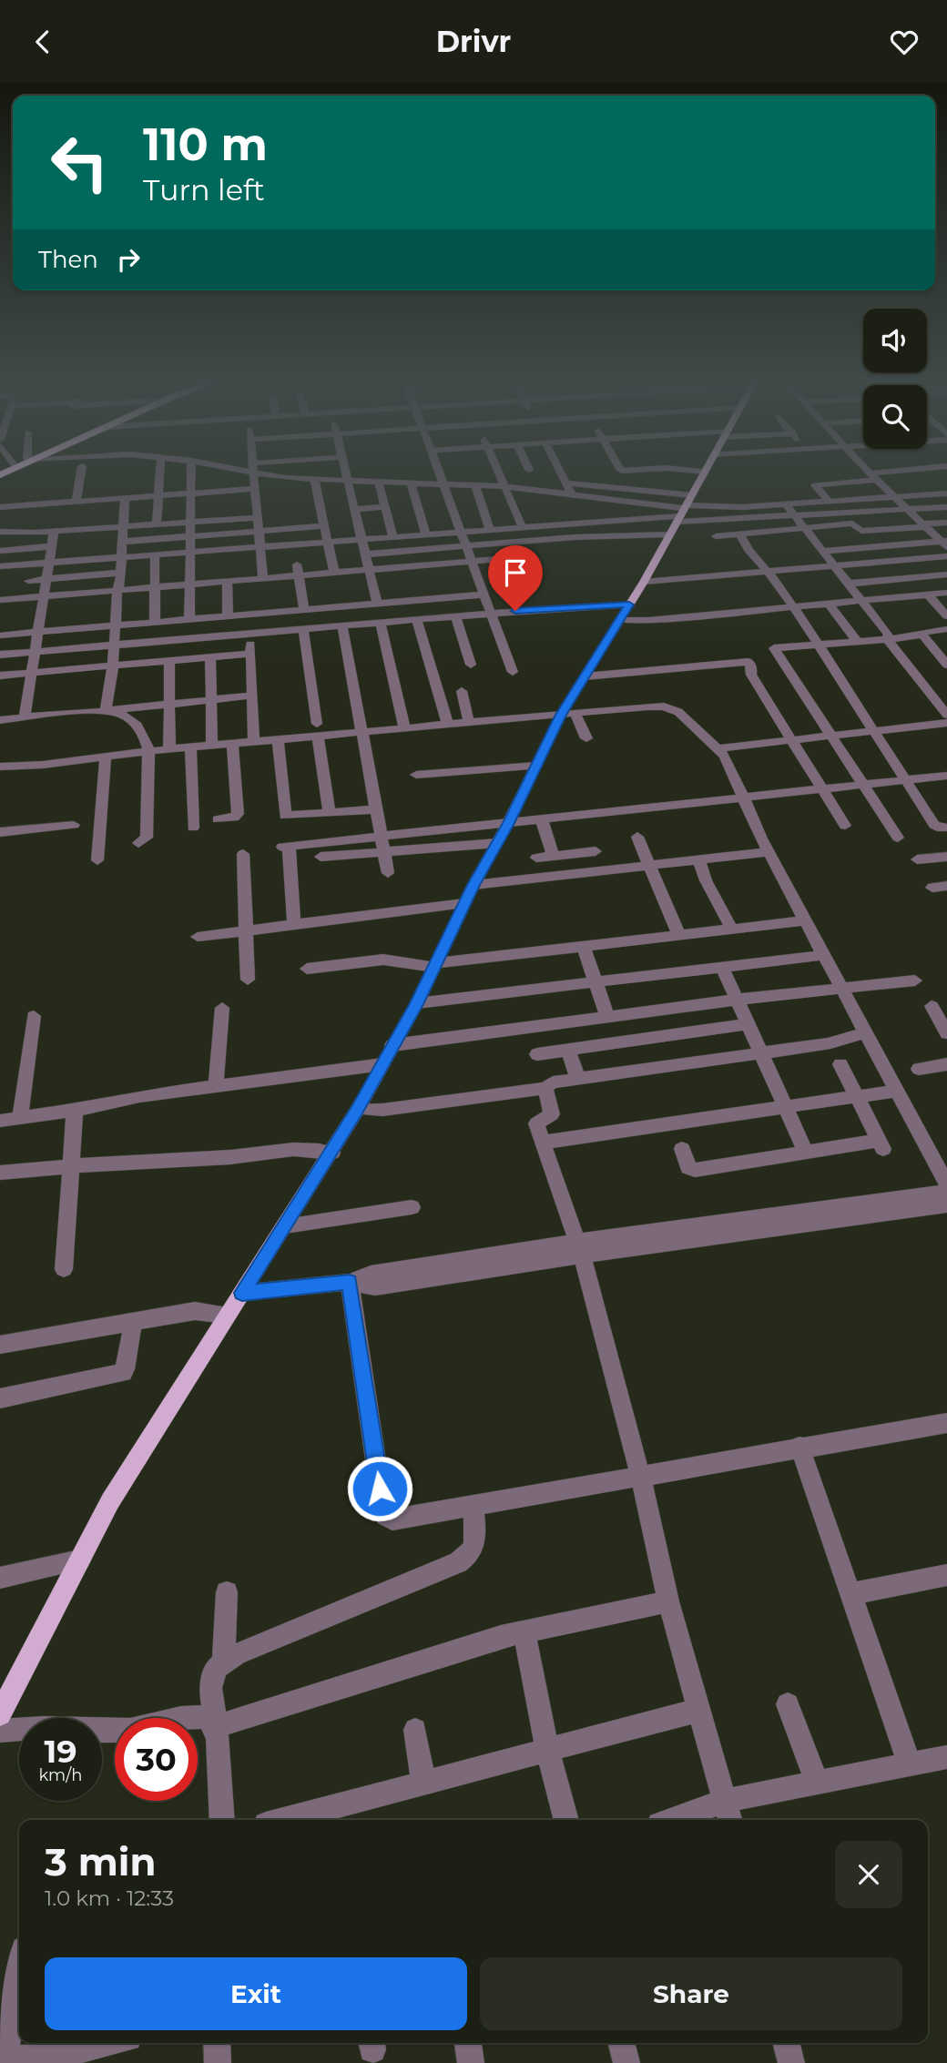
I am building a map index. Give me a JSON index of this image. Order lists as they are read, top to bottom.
{
  "page": {
    "header": "Drivr",
    "turn": ["110 m", "Turn left"],
    "then": "Then",
    "speed": "19 km/h",
    "limit": "30",
    "heading": ["3 min", "1.0 km · 12:33"],
    "buttons": ["Exit", "Share"]
  }
}
